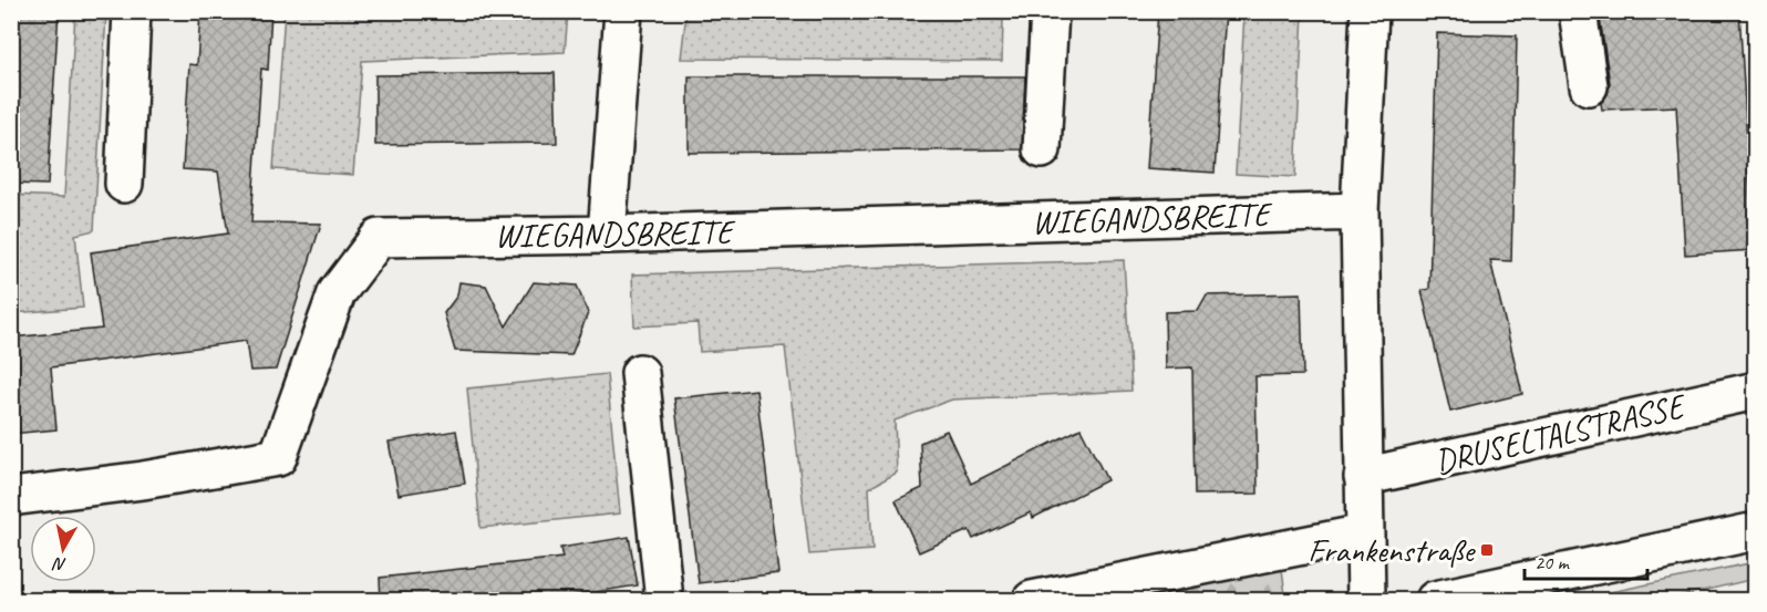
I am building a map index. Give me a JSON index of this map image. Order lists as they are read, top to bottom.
{
  "streets": {
    "street": ["WIEGANDSBREITE", "DRUSELTALSTRASSE"]
  },
  "places": {
    "transit": ["Frankenstraße"]
  },
  "scale_bar": "20 m",
  "north": "bottom"
}
